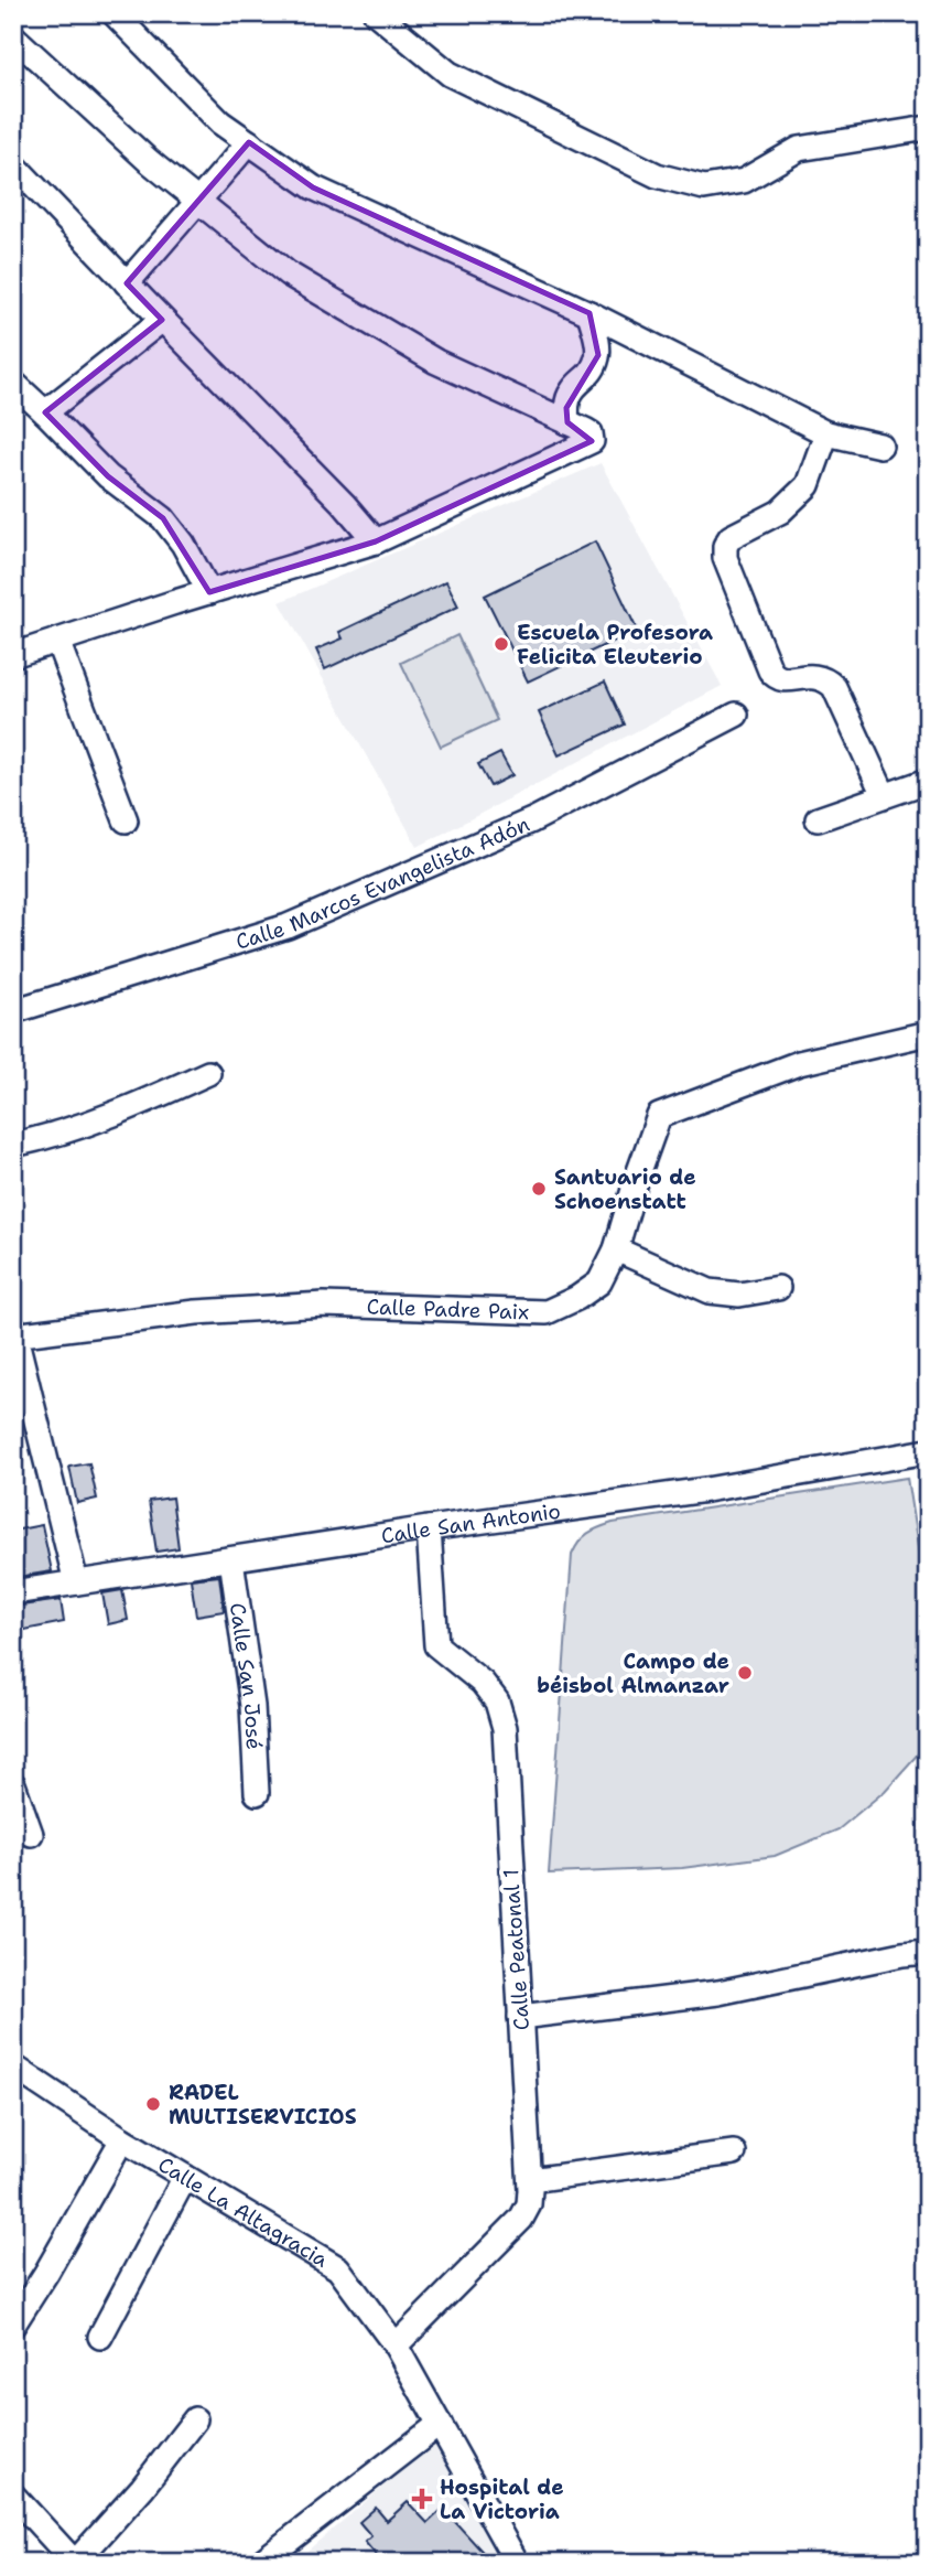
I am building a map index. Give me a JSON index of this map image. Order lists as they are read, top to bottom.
{
  "streets": {
    "street": [
      "Calle Marcos Evangelista Adón",
      "Calle Padre Paix",
      "Calle San Antonio",
      "Calle San José",
      "Calle Peatonal 1",
      "Calle La Altagracia"
    ]
  },
  "crossings": [
    ["Calle San Antonio", "Calle San José"],
    ["Calle San Antonio", "Calle Peatonal 1"],
    ["Calle Peatonal 1", "Calle La Altagracia"]
  ],
  "places": {
    "other": [
      "Escuela Profesora Felicita Eleuterio",
      "Santuario de Schoenstatt",
      "Campo de béisbol Almanzar",
      "RADEL MULTISERVICIOS"
    ],
    "health": ["Hospital de La Victoria"]
  }
}
